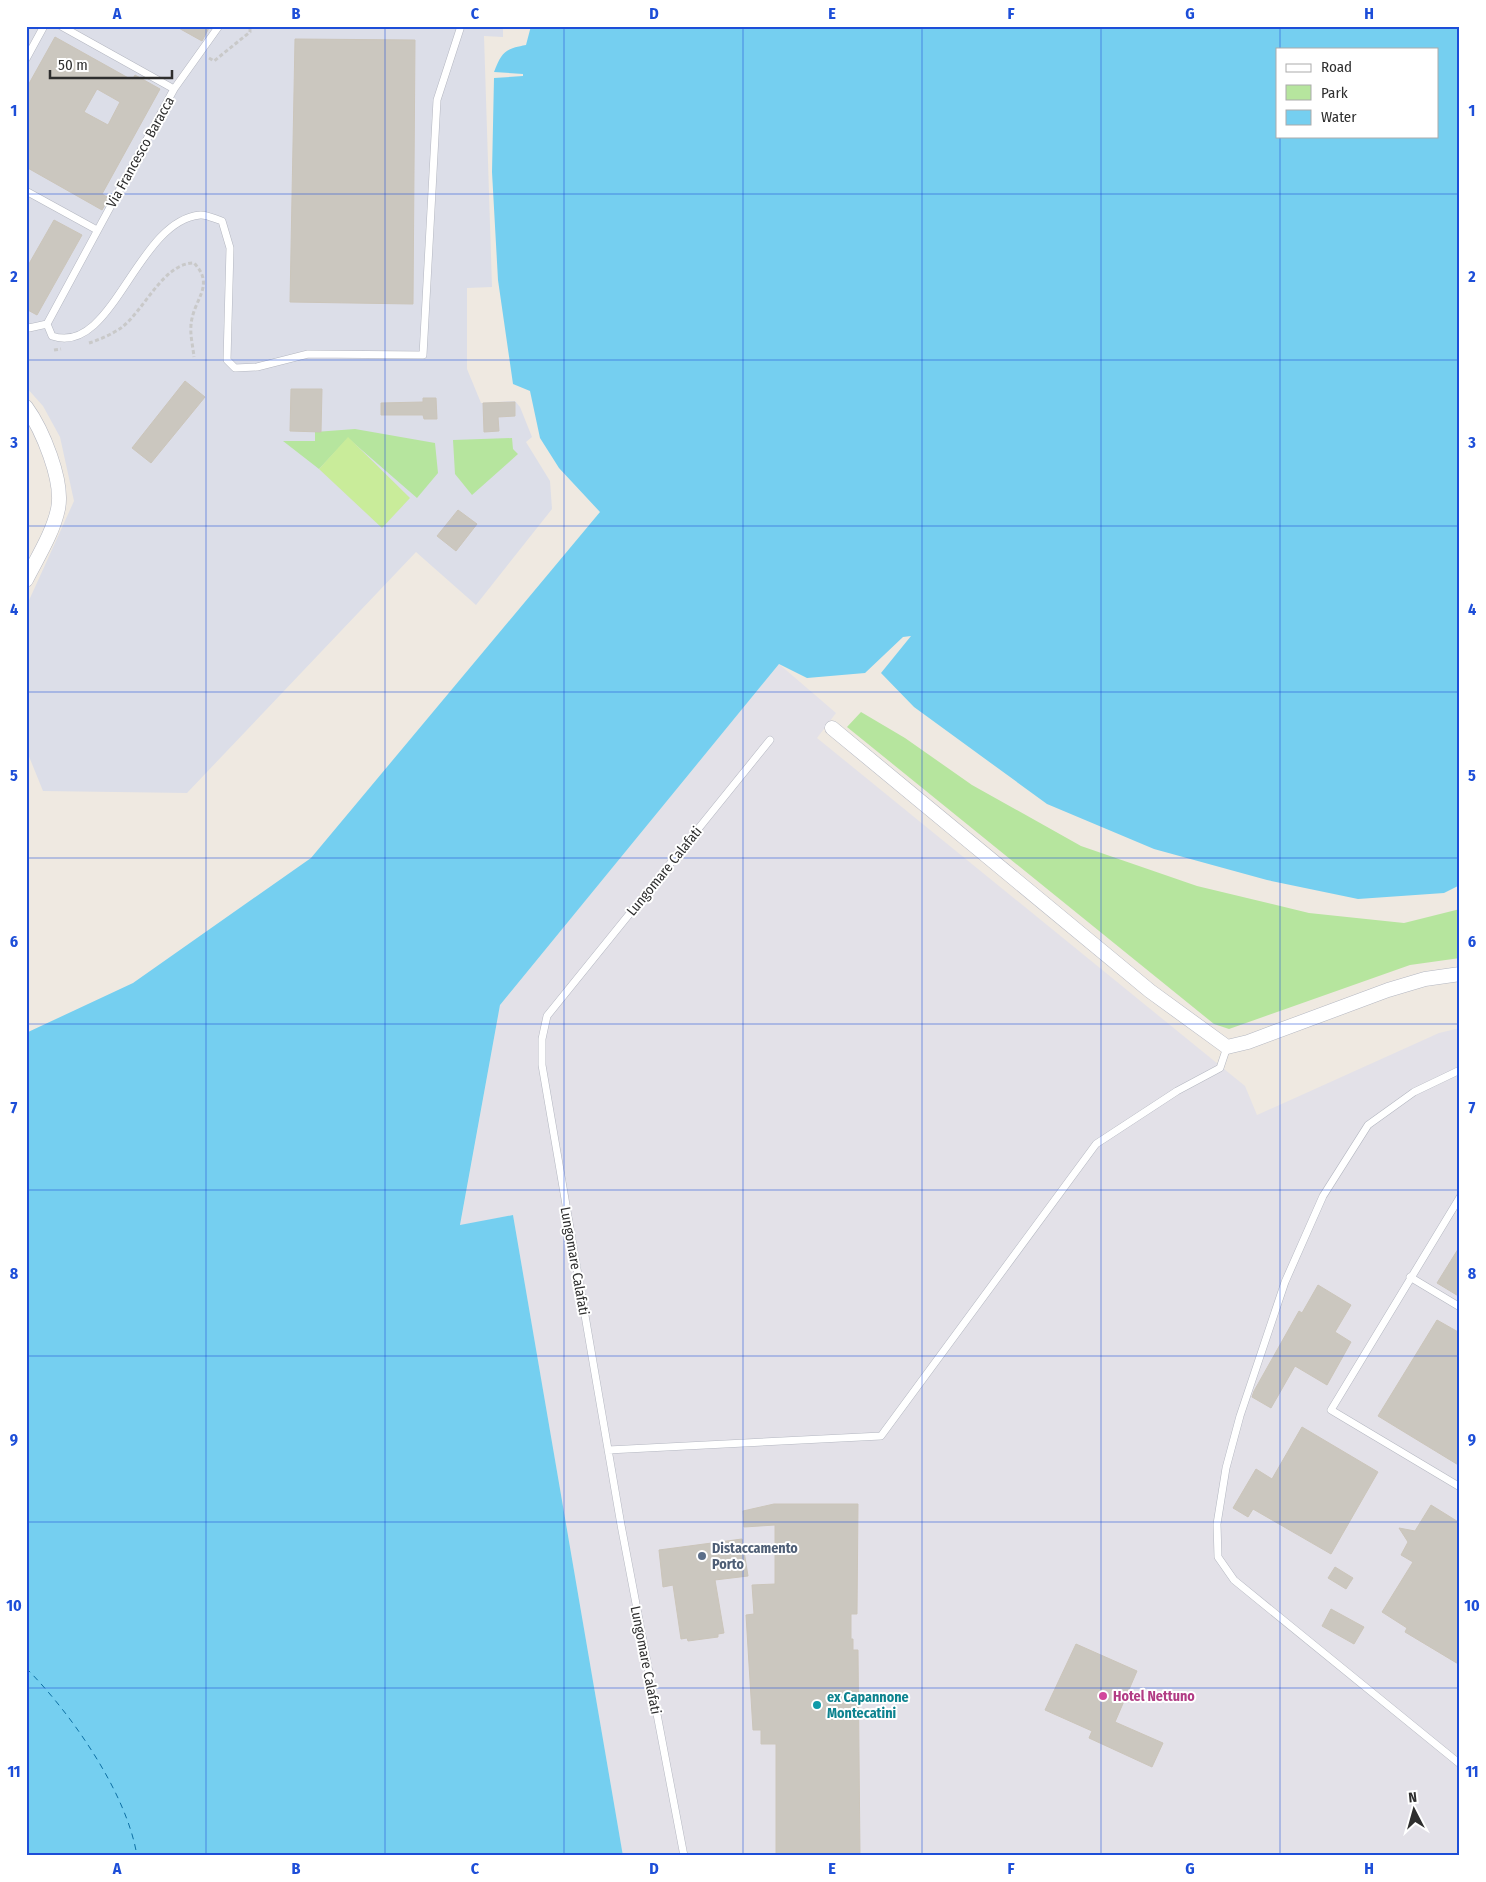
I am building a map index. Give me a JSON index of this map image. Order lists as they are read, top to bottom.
{
  "streets": {
    "lane": ["Via Francesco Baracca", "Lungomare Calafati"]
  },
  "places": ["Distaccamento Porto", "Hotel Nettuno", "ex Capannone Montecatini"],
  "legend": ["Road", "Park", "Water"],
  "scale_bar": "50 m",
  "north": "top",
  "grid": {
    "columns": [
      "A",
      "B",
      "C",
      "D",
      "E",
      "F",
      "G",
      "H"
    ],
    "rows": [
      "1",
      "2",
      "3",
      "4",
      "5",
      "6",
      "7",
      "8",
      "9",
      "10",
      "11"
    ]
  }
}
